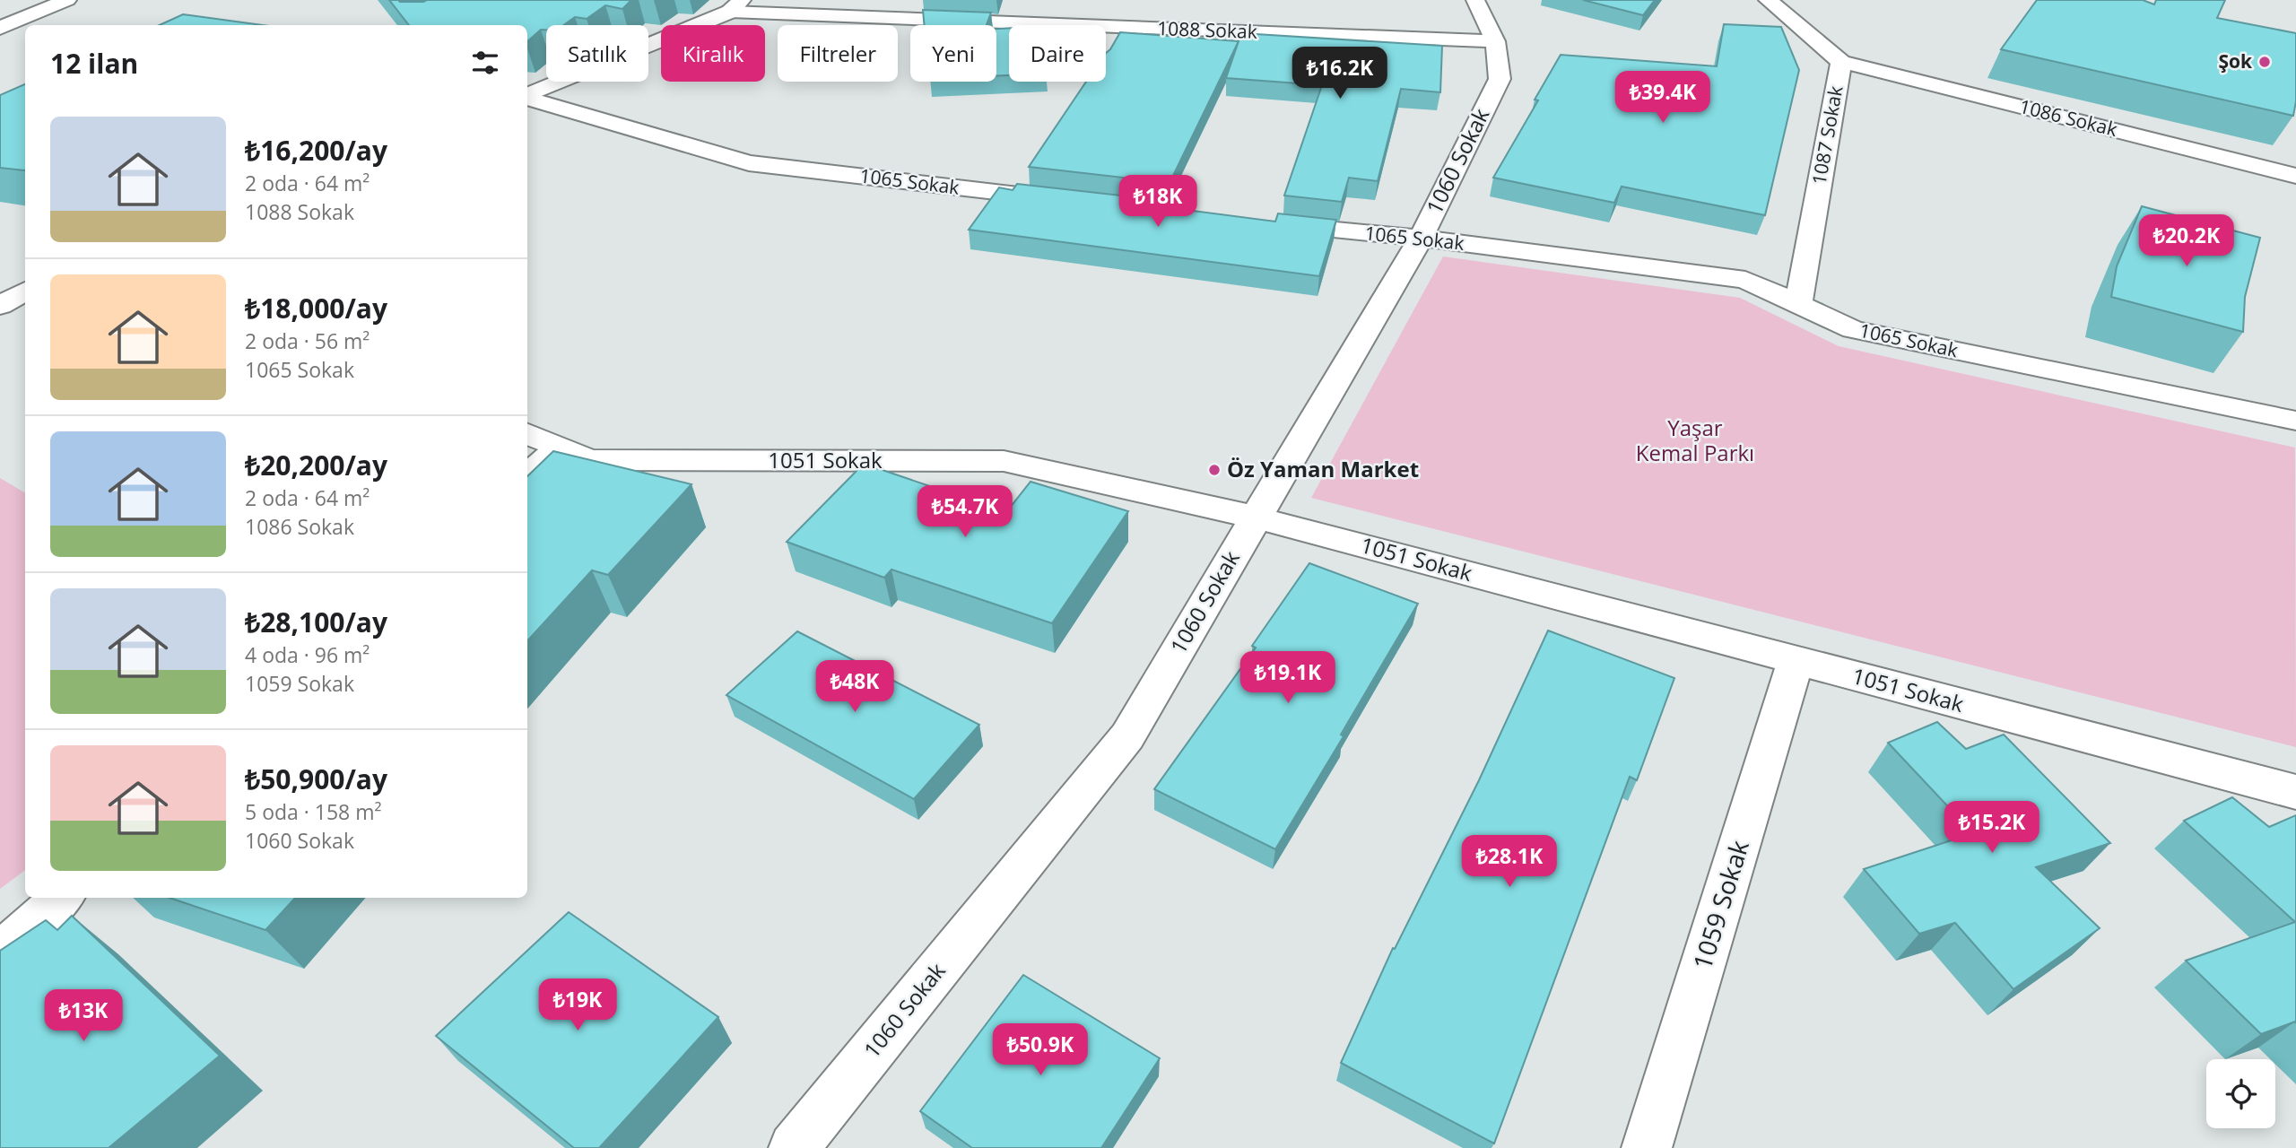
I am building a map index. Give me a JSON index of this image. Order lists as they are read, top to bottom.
{
  "streets": {
    "street": [
      "1088 Sokak",
      "1086 Sokak",
      "1087 Sokak",
      "1060 Sokak",
      "1065 Sokak",
      "1051 Sokak",
      "1059 Sokak"
    ]
  },
  "crossings": [
    ["1088 Sokak", "1060 Sokak"],
    ["1086 Sokak", "1087 Sokak"],
    ["1087 Sokak", "1065 Sokak"],
    ["1060 Sokak", "1065 Sokak"],
    ["1060 Sokak", "1051 Sokak"],
    ["1051 Sokak", "1059 Sokak"]
  ],
  "parks": ["Yaşar Kemal Parkı"],
  "places": ["Şok", "Öz Yaman Market"],
  "page": {
    "chip": [
      "Satılık",
      "Kiralık",
      "Filtreler",
      "Yeni",
      "Daire"
    ],
    "heading": "12 ilan",
    "price": [
      "₺16.2K",
      "₺39.4K",
      "₺18K",
      "₺20.2K",
      "₺54.7K",
      "₺19.1K",
      "₺48K",
      "₺15.2K",
      "₺28.1K",
      "₺19K",
      "₺13K",
      "₺50.9K"
    ],
    "list": [
      {
        "name": "₺16,200/ay",
        "note": "2 oda · 64 m² · 1088 Sokak"
      },
      {
        "name": "₺18,000/ay",
        "note": "2 oda · 56 m² · 1065 Sokak"
      },
      {
        "name": "₺20,200/ay",
        "note": "2 oda · 64 m² · 1086 Sokak"
      },
      {
        "name": "₺28,100/ay",
        "note": "4 oda · 96 m² · 1059 Sokak"
      },
      {
        "name": "₺50,900/ay",
        "note": "5 oda · 158 m² · 1060 Sokak"
      }
    ]
  }
}
